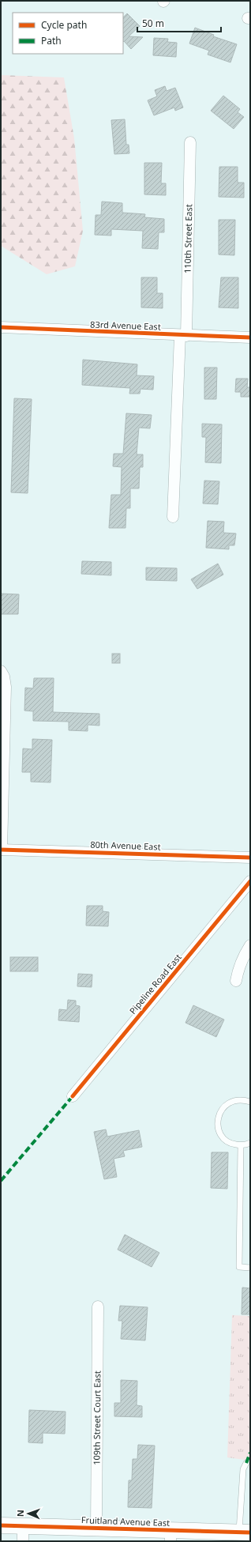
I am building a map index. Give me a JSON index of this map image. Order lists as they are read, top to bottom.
{
  "streets": {
    "street": [
      "110th Street East",
      "83rd Avenue East",
      "80th Avenue East",
      "Pipeline Road East",
      "109th Street Court East",
      "Fruitland Avenue East"
    ]
  },
  "crossings": [
    ["110th Street East", "83rd Avenue East"],
    ["109th Street Court East", "Fruitland Avenue East"]
  ],
  "legend": ["Cycle path", "Path"],
  "scale_bar": "50 m",
  "north": "left"
}
